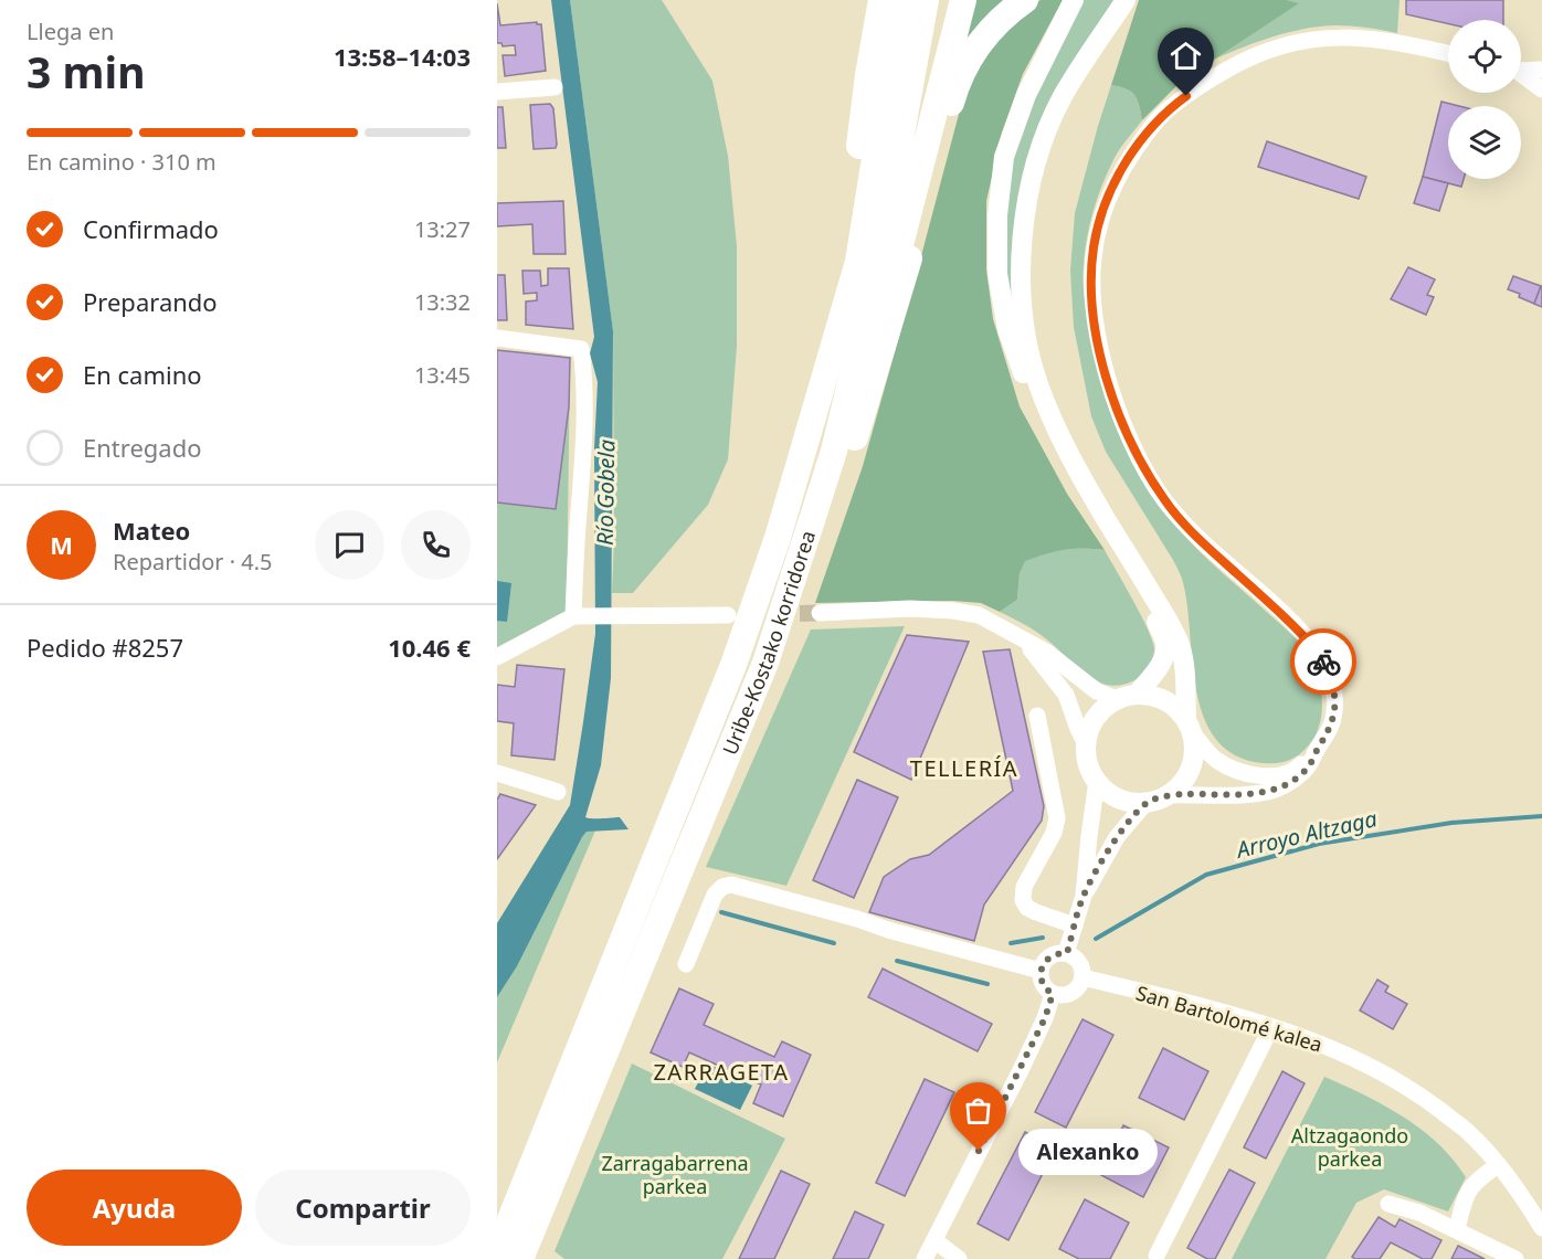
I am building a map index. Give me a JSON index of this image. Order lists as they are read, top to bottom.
{
  "streets": {
    "highway": ["Uribe-Kostako korridorea"],
    "street": ["San Bartolomé kalea"]
  },
  "districts": ["TELLERÍA", "ZARRAGETA"],
  "water": ["Río Gobela", "Arroyo Altzaga"],
  "parks": ["Altzagaondo parkea", "Zarragabarrena parkea"],
  "places": ["Alexanko"],
  "page": {
    "heading": ["3 min", "Llega en", "13:58–14:03"],
    "panel": [
      "Mateo",
      "Repartidor · 4.5",
      "Pedido #8257",
      "10.46 €"
    ],
    "bar": "En camino · 310 m",
    "list": [
      ["Confirmado", "13:27"],
      ["Preparando", "13:32"],
      ["En camino", "13:45"],
      "Entregado"
    ],
    "round": "M",
    "bubble": "Alexanko",
    "buttons": ["Ayuda", "Compartir"]
  }
}
